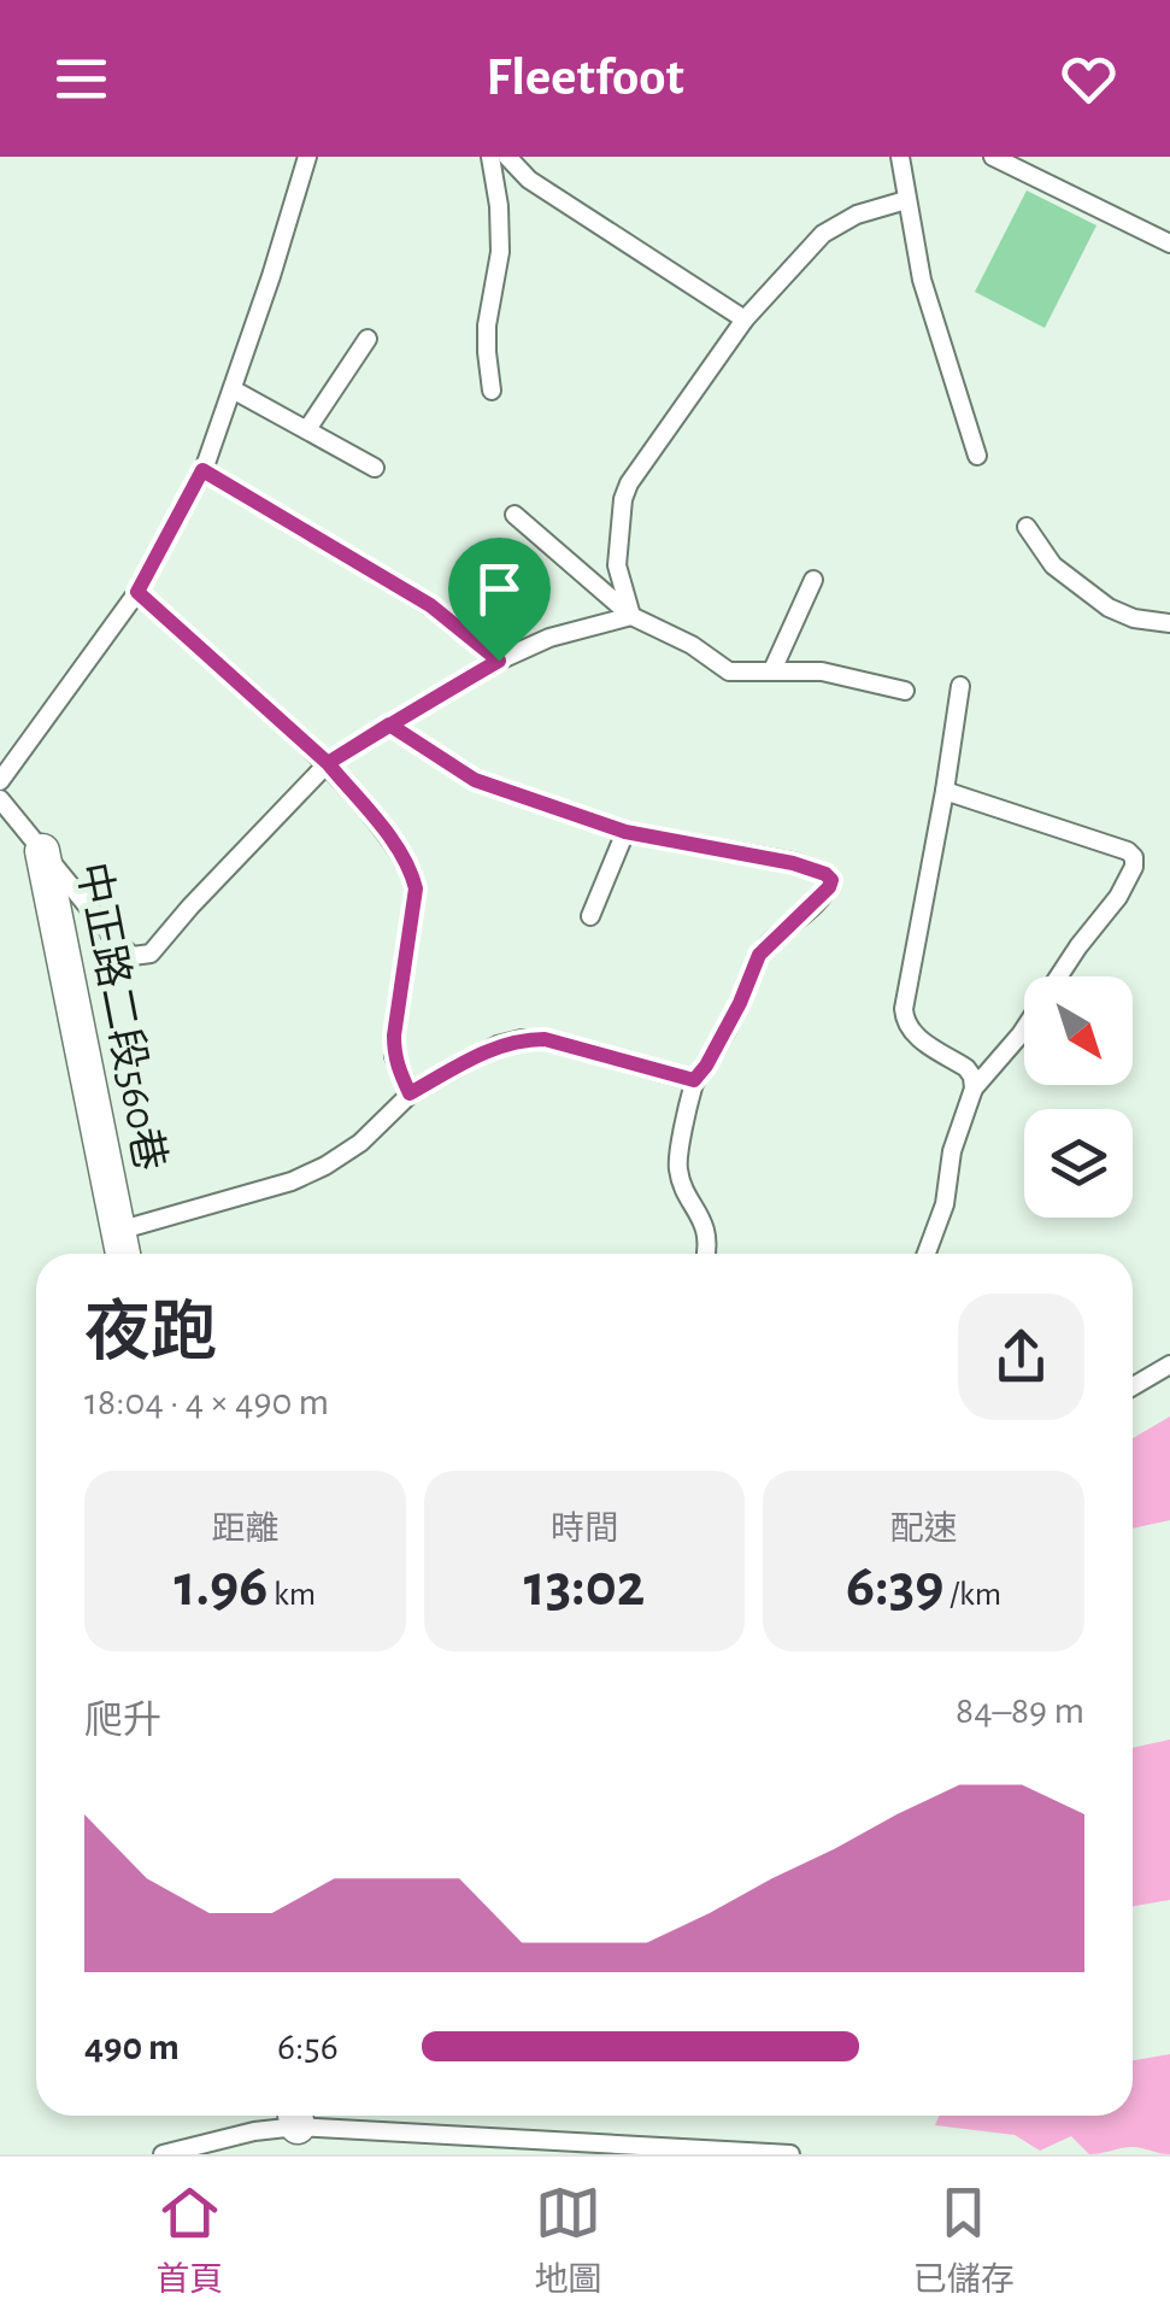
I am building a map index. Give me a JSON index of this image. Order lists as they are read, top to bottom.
{
  "streets": {
    "street": ["中正路二段560巷"]
  },
  "north": "bottom right",
  "page": {
    "header": "Fleetfoot",
    "heading": ["夜跑", "18:04 · 4 × 490 m"],
    "stats": [
      ["距離", "1.96 km"],
      ["時間", "13:02"],
      ["配速", "6:39 /km"]
    ],
    "chart": ["爬升", "84–89 m"],
    "list": [
      {
        "name": "490 m",
        "note": "6:56"
      }
    ],
    "tabs": ["首頁", "地圖", "已儲存"]
  }
}
